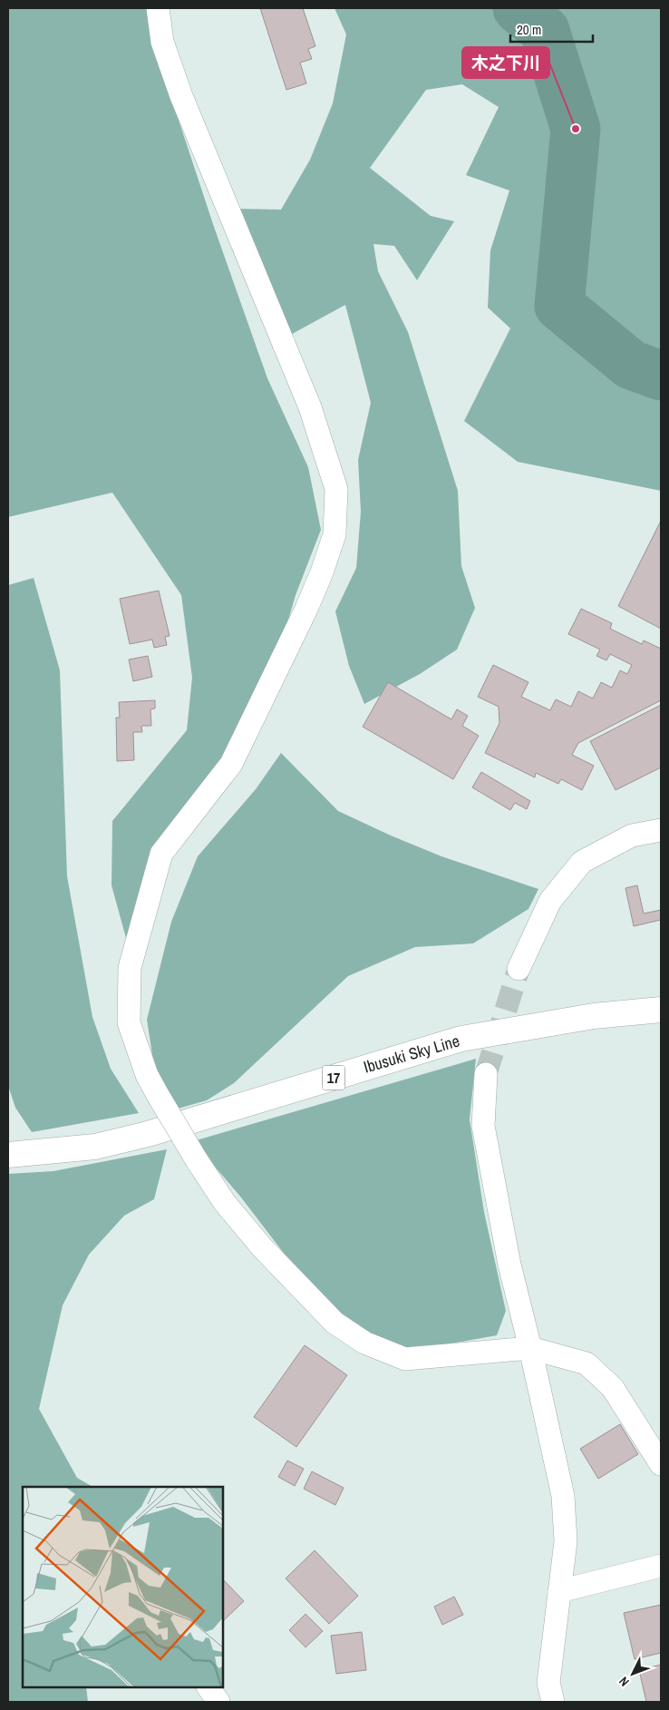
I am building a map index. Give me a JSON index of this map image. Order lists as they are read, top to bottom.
{
  "streets": {
    "main road": ["Ibusuki Sky Line", "17"]
  },
  "places": ["木之下川"],
  "scale_bar": "20 m",
  "north": "bottom left"
}
